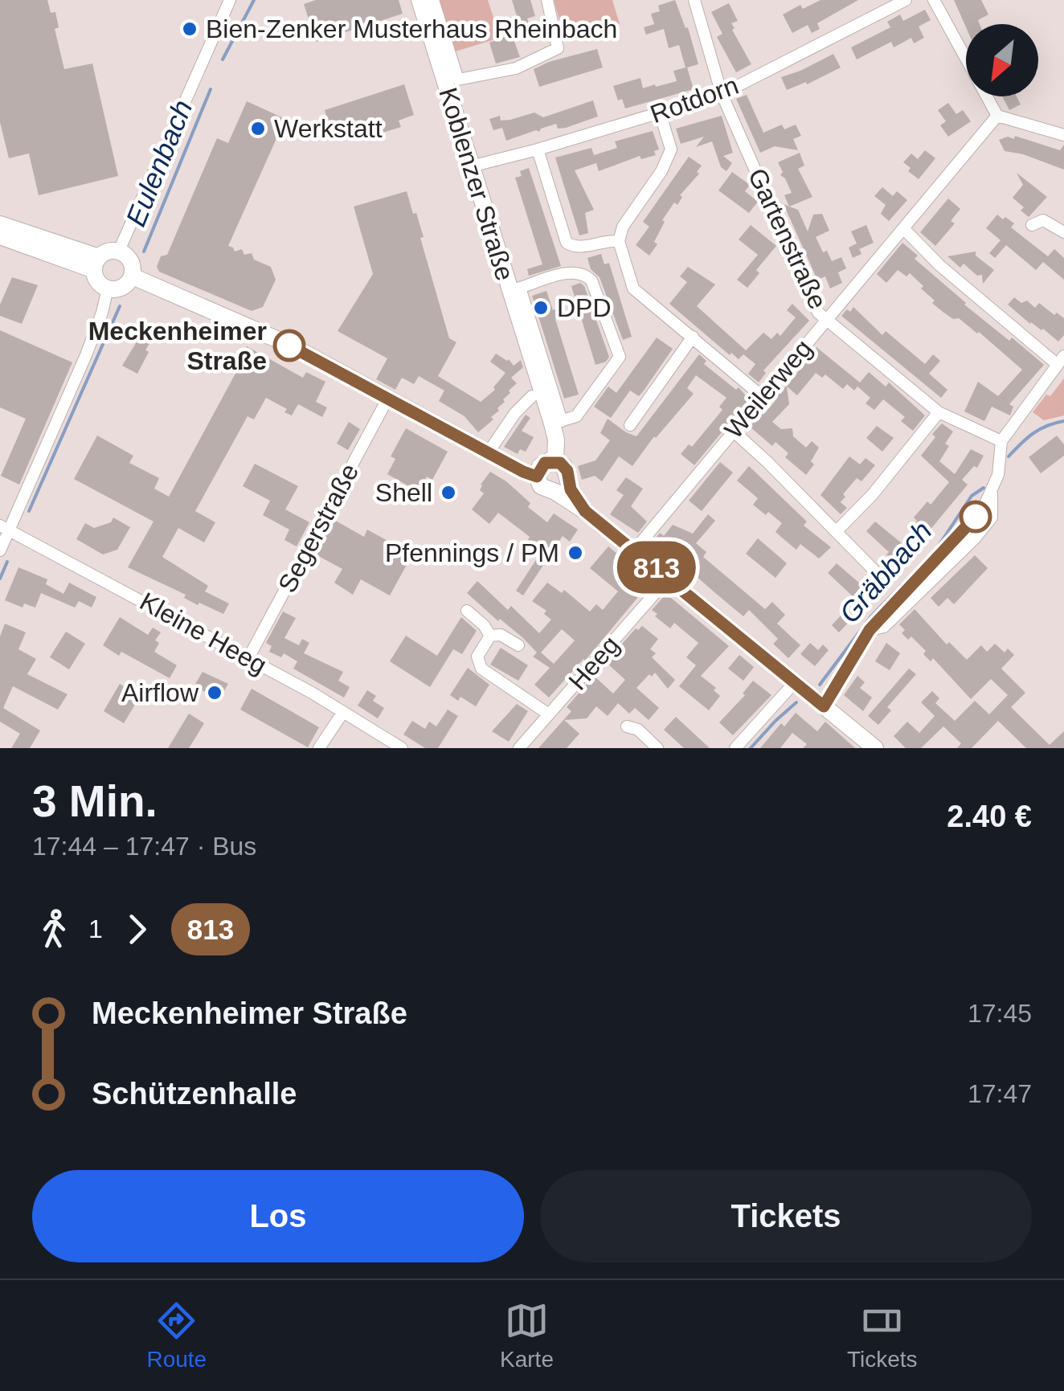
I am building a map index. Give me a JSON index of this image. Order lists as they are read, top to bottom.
{
  "streets": {
    "main road": ["Koblenzer Straße"],
    "street": [
      "Rotdorn",
      "Gartenstraße",
      "Weilerweg",
      "Segerstraße",
      "Kleine Heeg",
      "Heeg"
    ]
  },
  "crossings": [
    ["Rotdorn", "Koblenzer Straße"],
    ["Rotdorn", "Gartenstraße"],
    ["Gartenstraße", "Weilerweg"],
    ["Segerstraße", "Kleine Heeg"]
  ],
  "water": ["Eulenbach", "Gräbbach"],
  "places": [
    "Bien-Zenker Musterhaus Rheinbach",
    "Werkstatt",
    "DPD",
    "Meckenheimer Straße",
    "Shell",
    "Pfennings / PM",
    "Airflow"
  ],
  "lines": ["bus line 813"],
  "north": "bottom left",
  "page": {
    "on_map": "813",
    "heading": ["3 Min.", "17:44 – 17:47 · Bus", "2.40 €"],
    "legs": ["1", "813"],
    "list": [
      {
        "name": "Meckenheimer Straße",
        "value": "17:45"
      },
      {
        "name": "Schützenhalle",
        "value": "17:47"
      }
    ],
    "buttons": ["Los", "Tickets"],
    "tabs": ["Route", "Karte", "Tickets"]
  }
}
